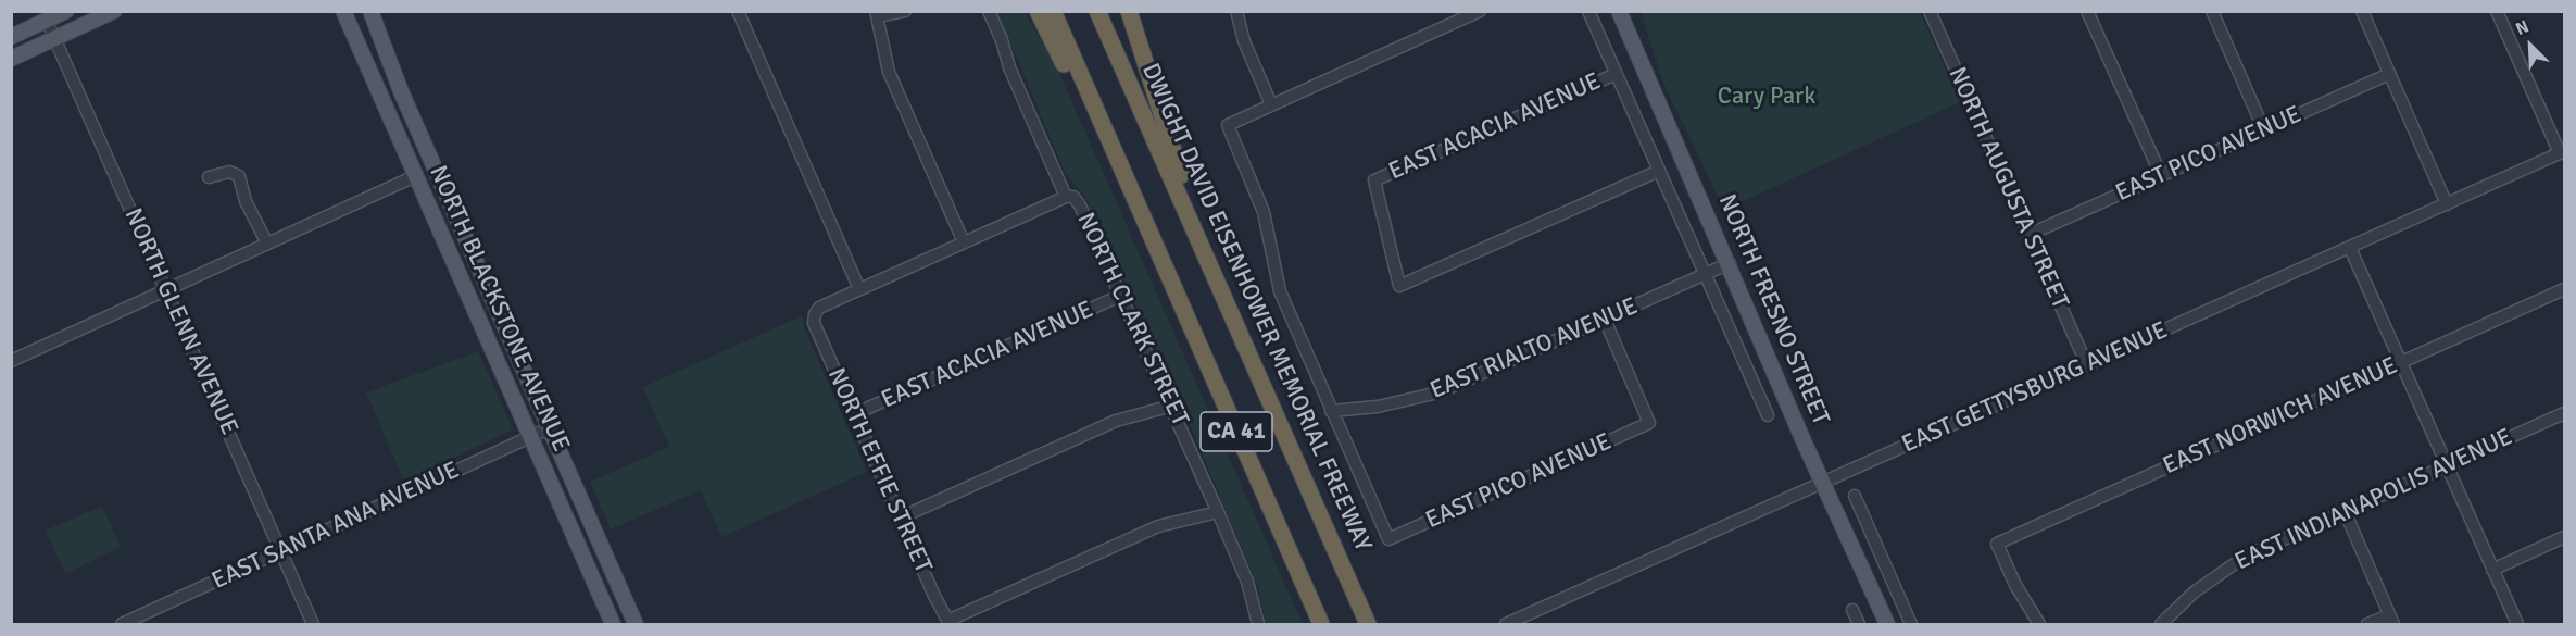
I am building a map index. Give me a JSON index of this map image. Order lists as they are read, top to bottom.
{
  "streets": {
    "highway": ["DWIGHT DAVID EISENHOWER MEMORIAL FREEWAY", "CA 41"],
    "main road": ["NORTH BLACKSTONE AVENUE", "NORTH FRESNO STREET"],
    "street": [
      "EAST ACACIA AVENUE",
      "EAST PICO AVENUE",
      "NORTH AUGUSTA STREET",
      "NORTH CLARK STREET",
      "NORTH GLENN AVENUE",
      "EAST RIALTO AVENUE",
      "EAST GETTYSBURG AVENUE",
      "EAST NORWICH AVENUE",
      "NORTH EFFIE STREET",
      "EAST INDIANAPOLIS AVENUE",
      "EAST SANTA ANA AVENUE"
    ]
  },
  "crossings": [
    ["EAST ACACIA AVENUE", "NORTH CLARK STREET"],
    ["EAST ACACIA AVENUE", "NORTH EFFIE STREET"],
    ["EAST PICO AVENUE", "NORTH AUGUSTA STREET"],
    ["EAST PICO AVENUE", "EAST RIALTO AVENUE"],
    ["NORTH AUGUSTA STREET", "EAST GETTYSBURG AVENUE"],
    ["NORTH BLACKSTONE AVENUE", "EAST SANTA ANA AVENUE"],
    ["NORTH FRESNO STREET", "EAST RIALTO AVENUE"],
    ["NORTH FRESNO STREET", "EAST GETTYSBURG AVENUE"],
    ["NORTH GLENN AVENUE", "EAST SANTA ANA AVENUE"]
  ],
  "parks": ["Cary Park"],
  "north": "top left"
}
